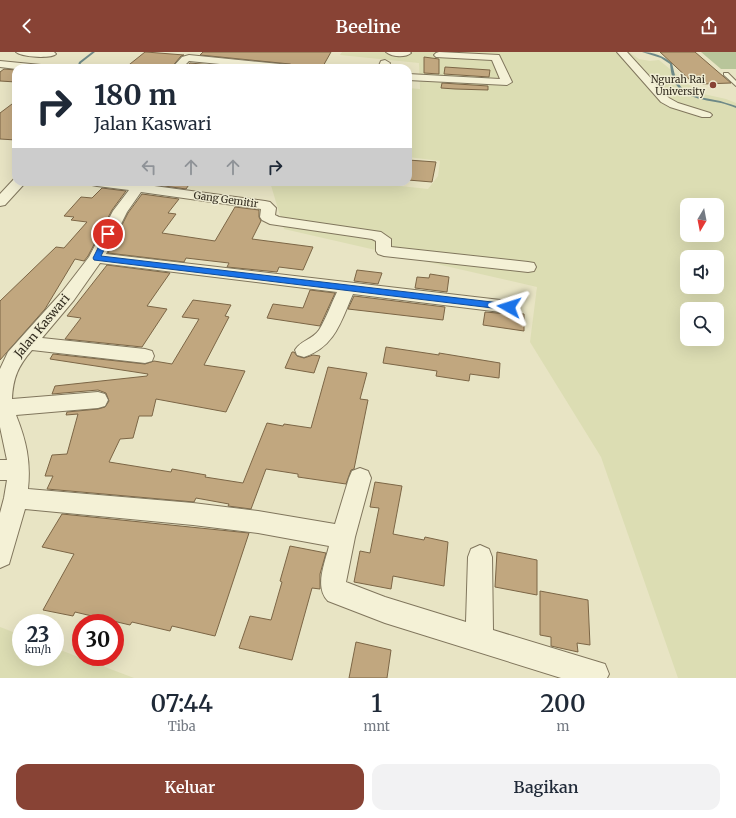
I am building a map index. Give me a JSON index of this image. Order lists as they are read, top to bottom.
{
  "streets": {
    "street": ["Gang Gemitir", "Jalan Kaswari"]
  },
  "places": ["Ngurah Rai University"],
  "north": "bottom",
  "page": {
    "header": "Beeline",
    "turn": ["180 m", "Jalan Kaswari"],
    "speed": "23 km/h",
    "limit": "30",
    "eta": [
      "07:44",
      "Tiba",
      "1",
      "mnt",
      "200",
      "m"
    ],
    "buttons": ["Keluar", "Bagikan"]
  }
}
